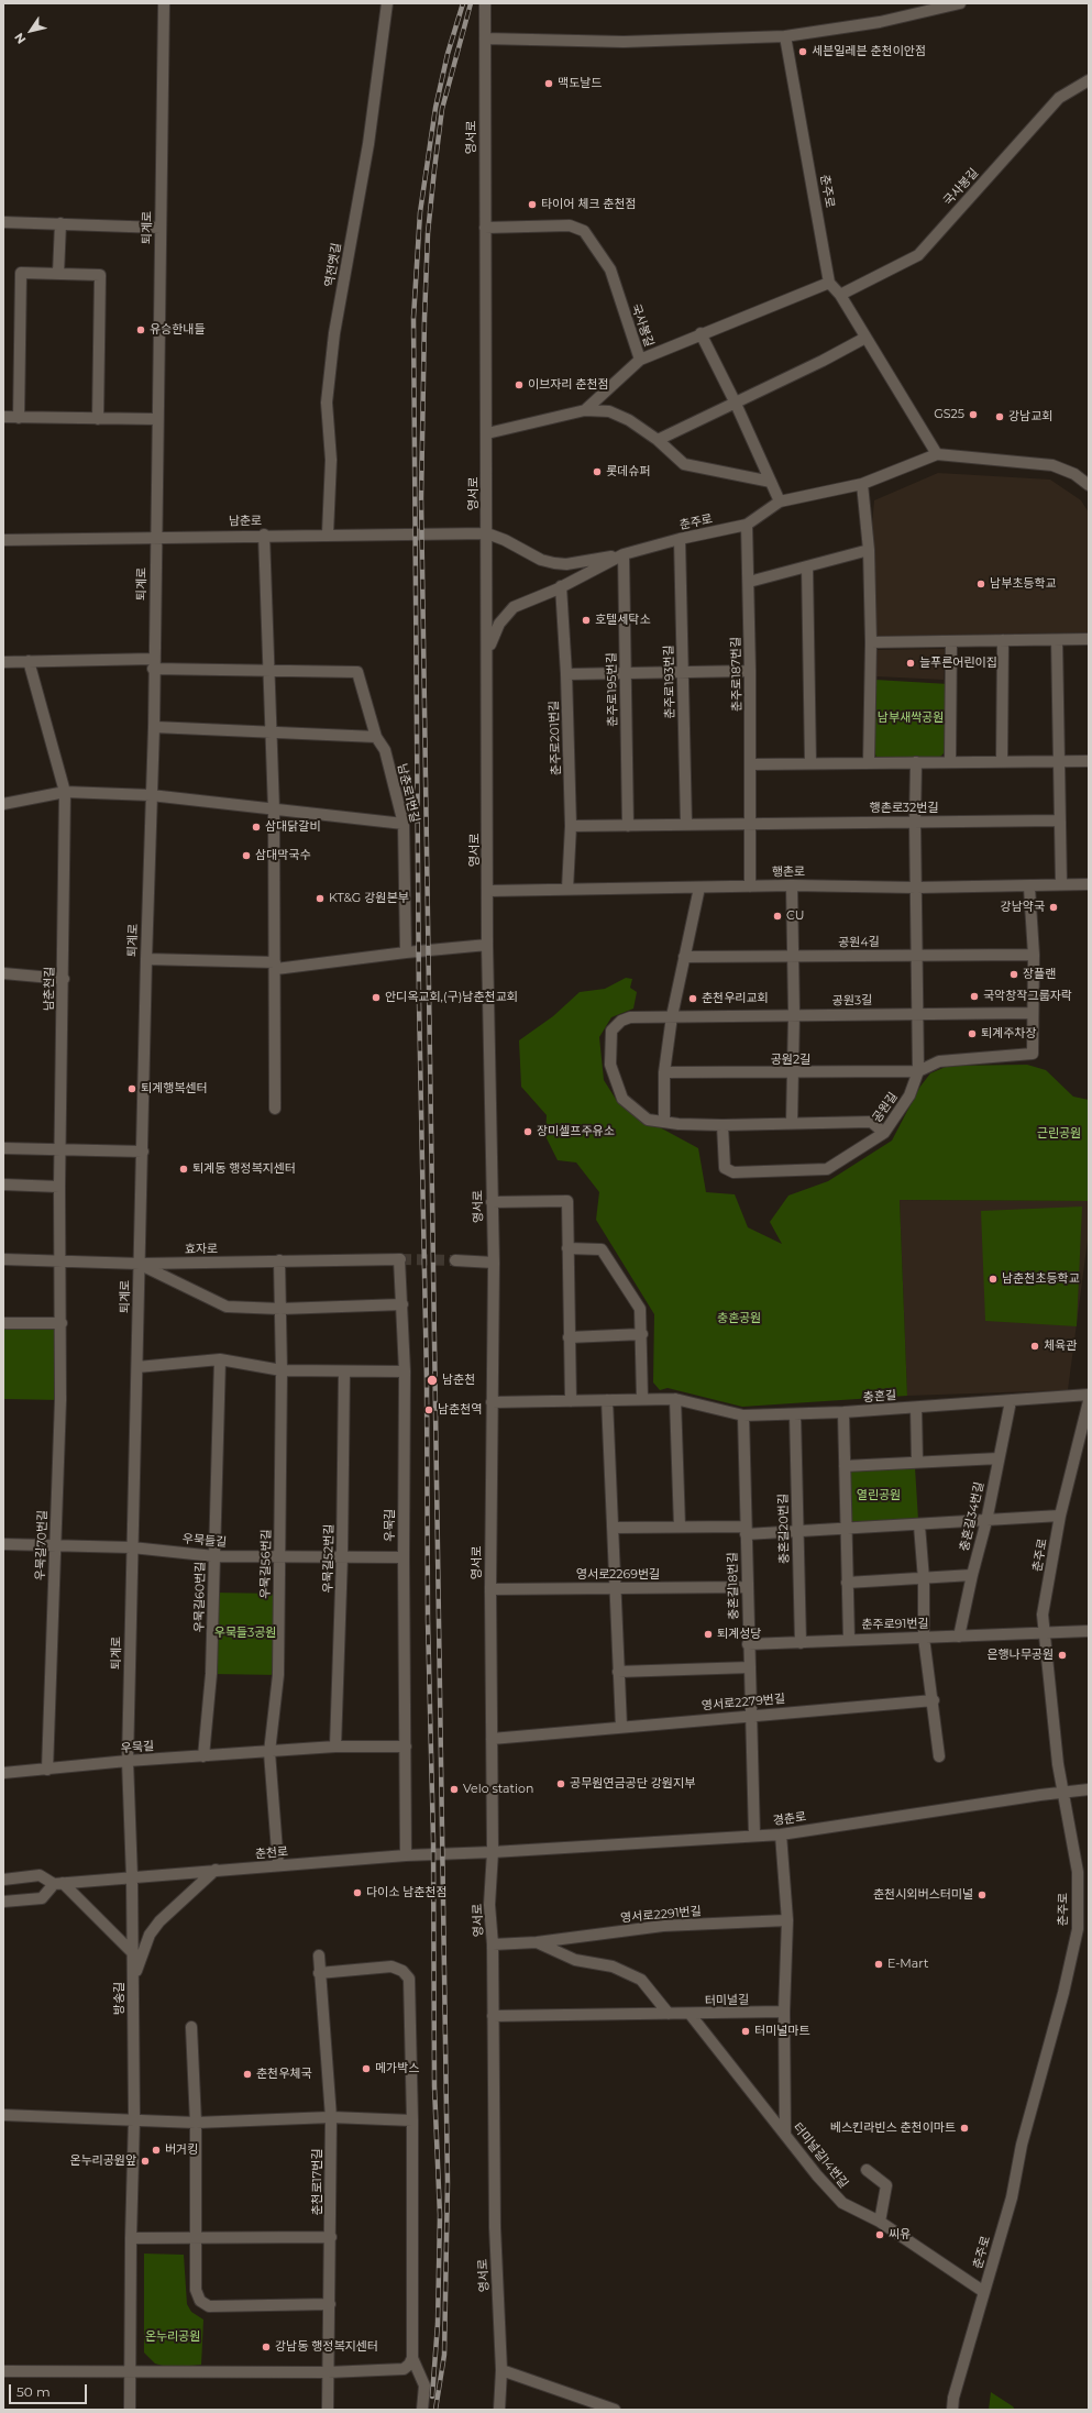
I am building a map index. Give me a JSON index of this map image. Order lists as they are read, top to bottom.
{
  "streets": {
    "street": [
      "영서로",
      "국사봉길",
      "춘주로",
      "퇴계로",
      "역전옛길",
      "남춘로",
      "춘주로187번길",
      "춘주로193번길",
      "춘주로195번길",
      "춘주로201번길",
      "남춘로1번길",
      "행촌로32번길",
      "행촌로",
      "공원4길",
      "남춘천길",
      "공원3길",
      "공원2길",
      "공원길",
      "효자로",
      "충혼길",
      "충혼길34번길",
      "우묵길",
      "충혼길20번길",
      "우묵들길",
      "우묵길70번길",
      "우묵길52번길",
      "우묵길56번길",
      "영서로2269번길",
      "충혼길18번길",
      "우묵길60번길",
      "춘주로91번길",
      "영서로2279번길",
      "경춘로",
      "춘천로",
      "영서로2291번길",
      "방송길",
      "터미널길",
      "터미널길14번길",
      "춘천로17번길"
    ]
  },
  "crossings": [
    ["영서로", "국사봉길"],
    ["영서로", "춘주로"],
    ["영서로", "남춘로"],
    ["영서로", "행촌로"],
    ["영서로", "충혼길"],
    ["영서로", "영서로2269번길"],
    ["영서로", "영서로2279번길"],
    ["영서로", "경춘로"],
    ["영서로", "춘천로"],
    ["영서로", "영서로2291번길"],
    ["영서로", "터미널길"],
    ["국사봉길", "춘주로"],
    ["춘주로", "춘주로187번길"],
    ["춘주로", "춘주로193번길"],
    ["춘주로", "춘주로195번길"],
    ["춘주로", "춘주로201번길"],
    ["춘주로", "춘주로91번길"],
    ["춘주로", "경춘로"],
    ["춘주로", "터미널길14번길"],
    ["퇴계로", "남춘로"],
    ["퇴계로", "효자로"],
    ["퇴계로", "우묵길"],
    ["퇴계로", "우묵들길"],
    ["퇴계로", "춘천로"],
    ["퇴계로", "방송길"],
    ["역전옛길", "남춘로"],
    ["춘주로187번길", "행촌로32번길"],
    ["춘주로187번길", "행촌로"],
    ["춘주로201번길", "행촌로"],
    ["남춘천길", "효자로"],
    ["남춘천길", "우묵길70번길"],
    ["공원2길", "공원길"],
    ["효자로", "우묵길"],
    ["효자로", "우묵길70번길"],
    ["효자로", "우묵길56번길"],
    ["충혼길", "충혼길34번길"],
    ["충혼길", "충혼길20번길"],
    ["충혼길", "충혼길18번길"],
    ["충혼길34번길", "춘주로91번길"],
    ["우묵길", "우묵들길"],
    ["우묵길", "우묵길70번길"],
    ["우묵길", "우묵길52번길"],
    ["우묵길", "우묵길56번길"],
    ["우묵길", "우묵길60번길"],
    ["우묵길", "춘천로"],
    ["충혼길20번길", "춘주로91번길"],
    ["우묵들길", "우묵길70번길"],
    ["우묵들길", "우묵길52번길"],
    ["우묵들길", "우묵길56번길"],
    ["우묵들길", "우묵길60번길"],
    ["우묵길56번길", "춘천로"],
    ["영서로2269번길", "충혼길18번길"],
    ["충혼길18번길", "춘주로91번길"],
    ["충혼길18번길", "영서로2279번길"],
    ["충혼길18번길", "경춘로"],
    ["경춘로", "춘천로"],
    ["춘천로", "방송길"],
    ["영서로2291번길", "터미널길"],
    ["터미널길", "터미널길14번길"]
  ],
  "parks": [
    "남부새싹공원",
    "근린공원",
    "충혼공원",
    "열린공원",
    "우묵들3공원",
    "온누리공원"
  ],
  "places": [
    "세븐일레븐 춘천이안점",
    "맥도날드",
    "타이어 체크 춘천점",
    "유승한내들",
    "이브자리 춘천점",
    "GS25",
    "강남교회",
    "롯데슈퍼",
    "남부초등학교",
    "호텔세탁소",
    "늘푸른어린이집",
    "삼대닭갈비",
    "삼대막국수",
    "KT&G 강원본부",
    "강남약국",
    "CU",
    "장플랜",
    "국악창작그룹자락",
    "안디옥교회,(구)남춘천교회",
    "춘천우리교회",
    "퇴계주차장",
    "퇴계행복센터",
    "장미셀프주유소",
    "퇴계동 행정복지센터",
    "남춘천초등학교",
    "체육관",
    "남춘천",
    "남춘천역",
    "퇴계성당",
    "은행나무공원",
    "공무원연금공단 강원지부",
    "Velo station",
    "다이소 남춘천점",
    "춘천시외버스터미널",
    "E-Mart",
    "터미널마트",
    "메가박스",
    "춘천우체국",
    "베스킨라빈스 춘천이마트",
    "버거킹",
    "온누리공원앞",
    "씨유",
    "강남동 행정복지센터"
  ],
  "scale_bar": "50 m",
  "north": "bottom left"
}
